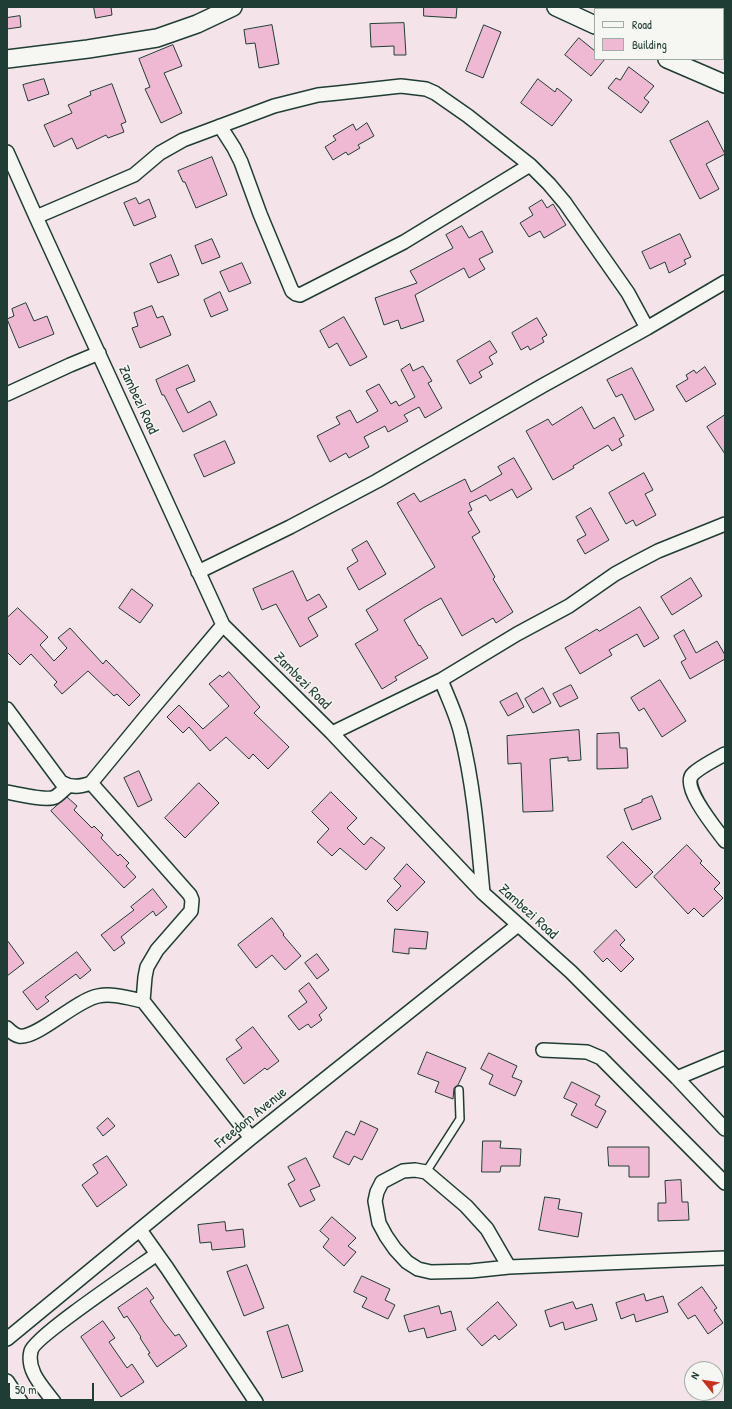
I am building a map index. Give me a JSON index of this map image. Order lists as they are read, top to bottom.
{
  "streets": {
    "street": ["Zambezi Road", "Freedom Avenue"]
  },
  "crossings": [
    ["Zambezi Road", "Freedom Avenue"]
  ],
  "legend": ["Road", "Building"],
  "scale_bar": "50 m",
  "north": "top left"
}
